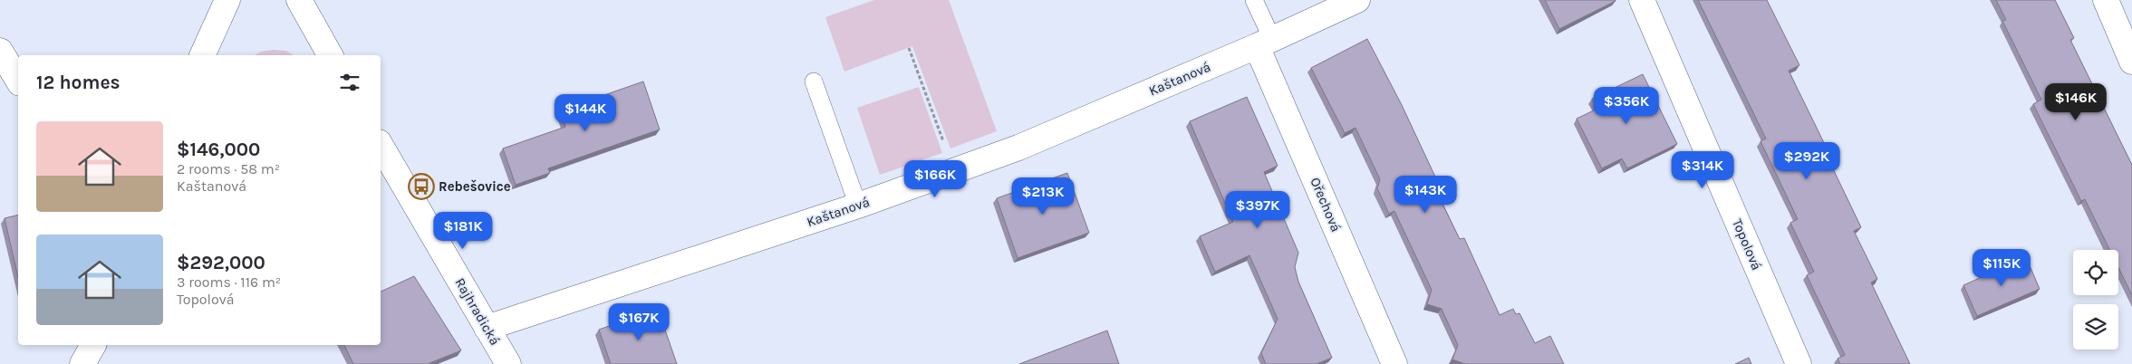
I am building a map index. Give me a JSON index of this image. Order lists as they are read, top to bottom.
{
  "streets": {
    "street": [
      "Kaštanová",
      "Ořechová",
      "Topolová",
      "Rajhradická"
    ]
  },
  "crossings": [
    ["Kaštanová", "Ořechová"],
    ["Kaštanová", "Rajhradická"]
  ],
  "places": {
    "bus stop": ["Rebešovice"]
  },
  "page": {
    "heading": "12 homes",
    "price": [
      "$146K",
      "$356K",
      "$144K",
      "$292K",
      "$314K",
      "$166K",
      "$143K",
      "$213K",
      "$397K",
      "$181K",
      "$115K",
      "$167K"
    ],
    "list": [
      {
        "name": "$146,000",
        "note": "2 rooms · 58 m² · Kaštanová"
      },
      {
        "name": "$292,000",
        "note": "3 rooms · 116 m² · Topolová"
      }
    ]
  }
}
